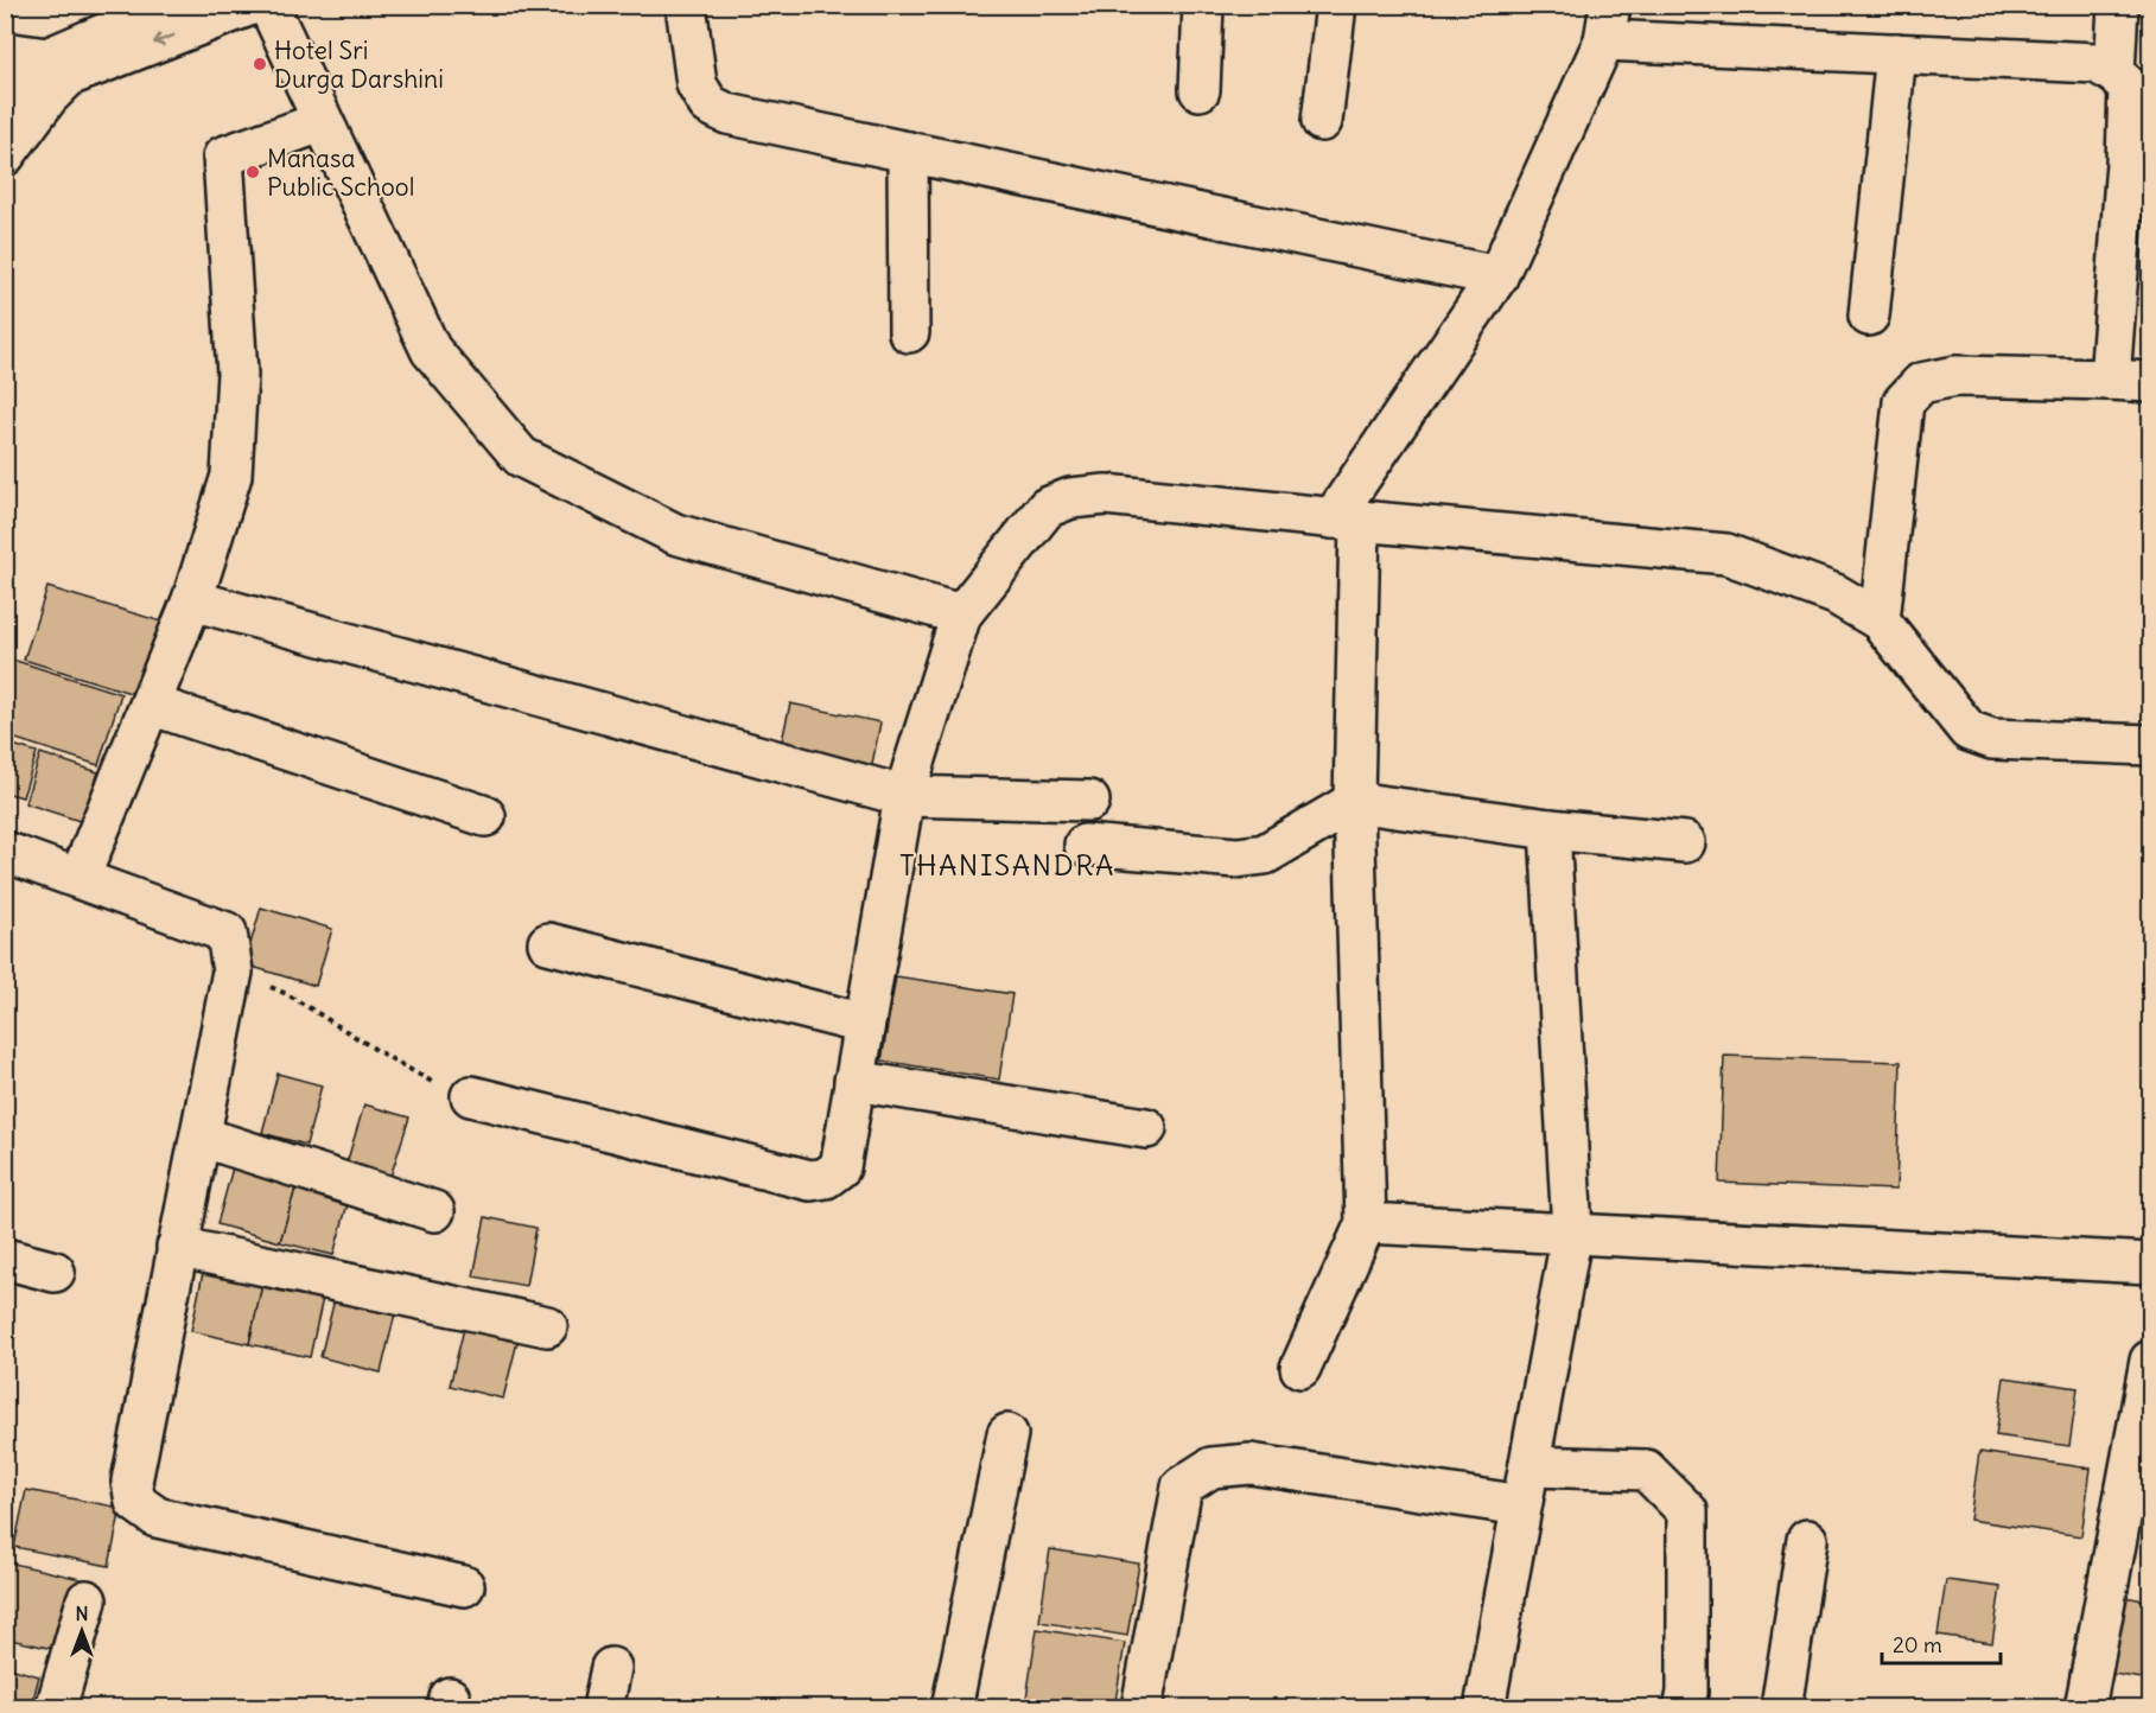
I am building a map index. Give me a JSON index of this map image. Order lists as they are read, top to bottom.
{
  "districts": ["THANISANDRA"],
  "places": ["Hotel Sri Durga Darshini", "Manasa Public School"],
  "scale_bar": "20 m",
  "north": "top"
}
